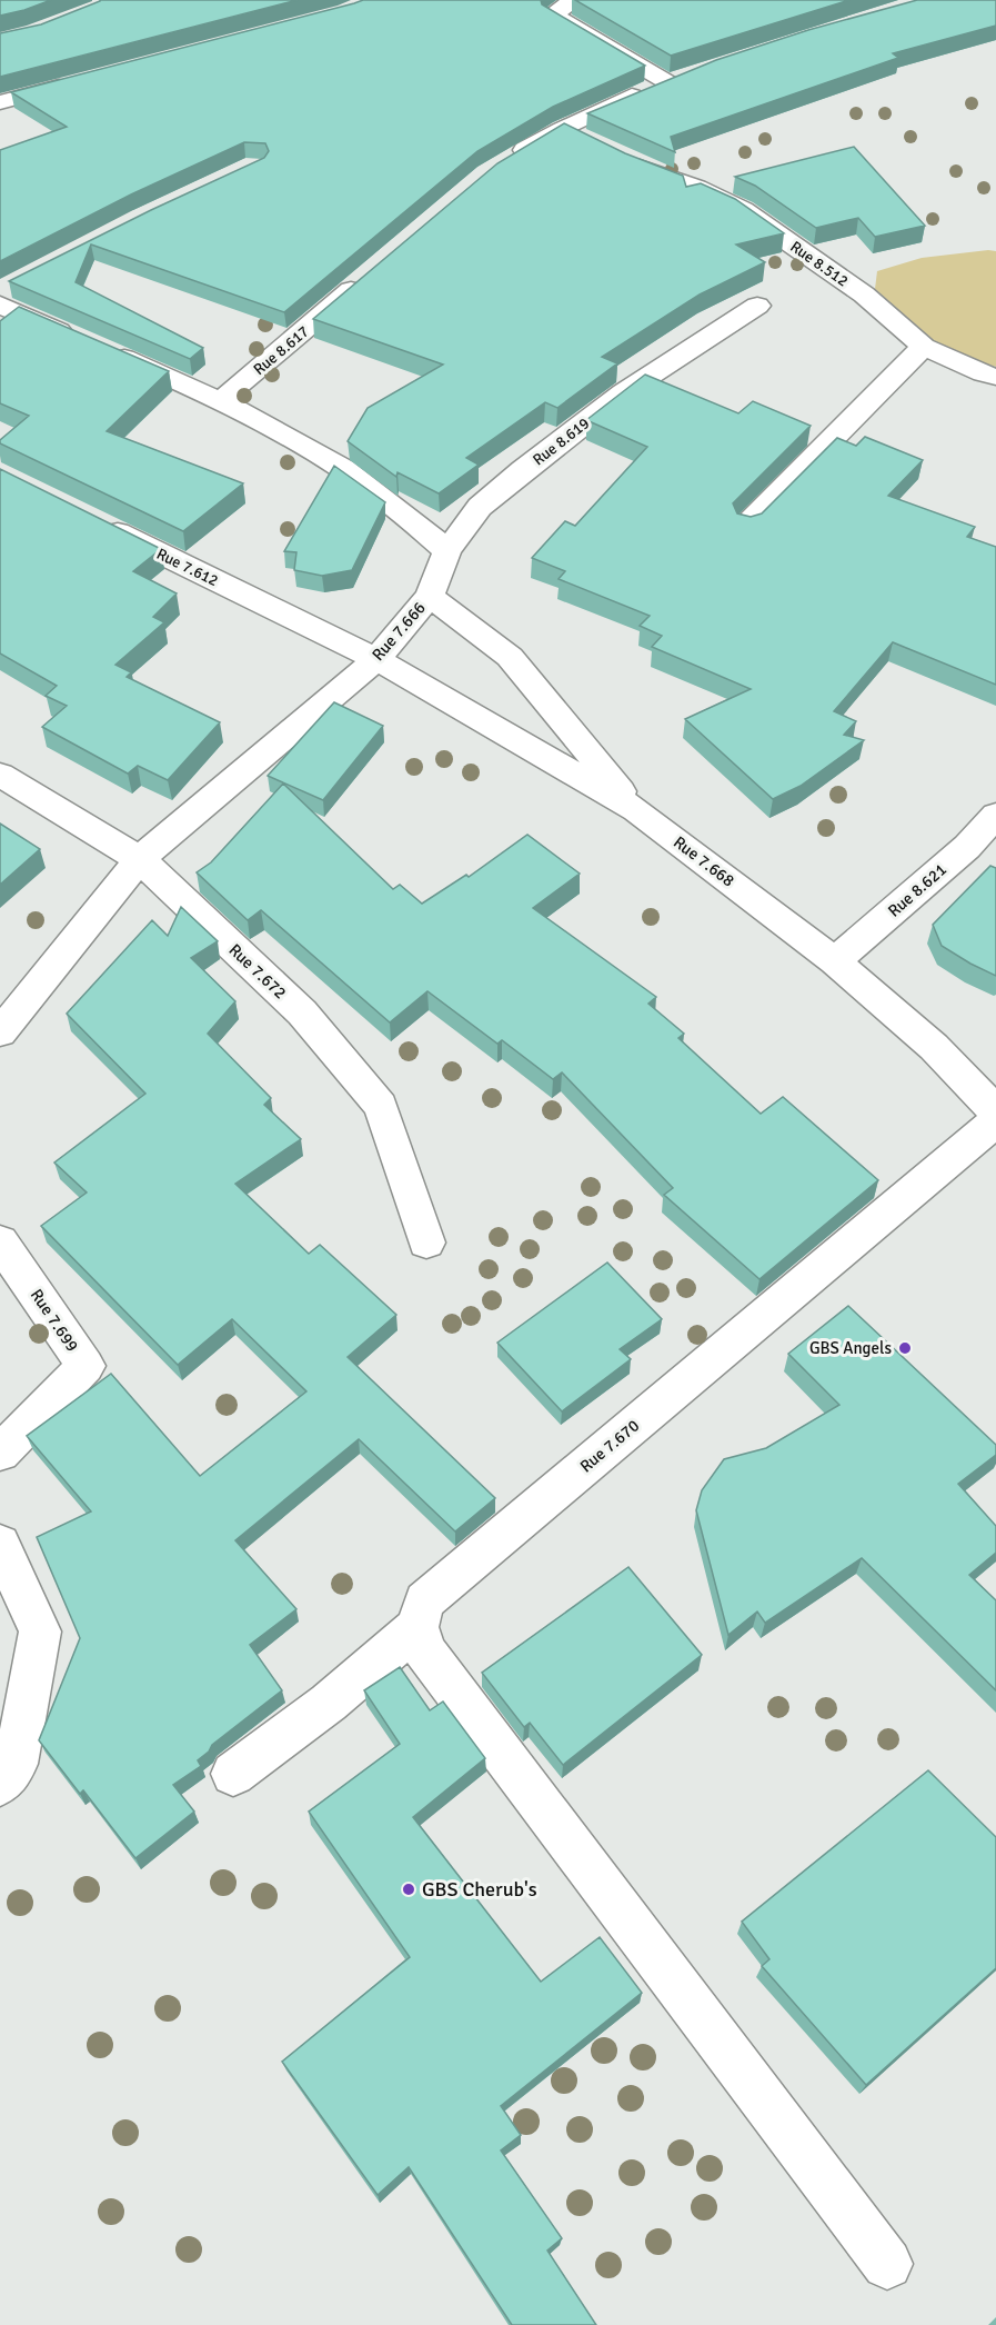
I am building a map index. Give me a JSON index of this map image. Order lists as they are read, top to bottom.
{
  "streets": {
    "street": [
      "Rue 8.512",
      "Rue 8.617",
      "Rue 8.619",
      "Rue 7.612",
      "Rue 7.666",
      "Rue 7.668",
      "Rue 8.621",
      "Rue 7.672",
      "Rue 7.699",
      "Rue 7.670"
    ]
  },
  "crossings": [
    ["Rue 8.619", "Rue 7.666"],
    ["Rue 7.612", "Rue 7.666"],
    ["Rue 7.612", "Rue 7.668"],
    ["Rue 7.666", "Rue 7.668"],
    ["Rue 7.666", "Rue 7.672"],
    ["Rue 7.668", "Rue 8.621"]
  ],
  "places": ["GBS Angels", "GBS Cherub's"]
}
